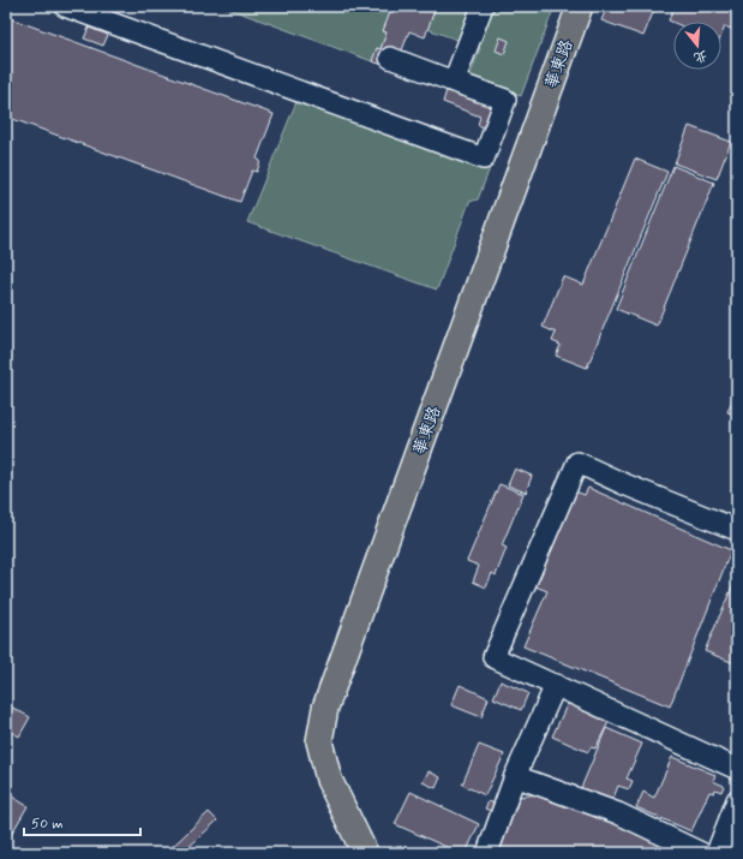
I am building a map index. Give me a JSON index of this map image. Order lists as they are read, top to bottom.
{
  "streets": {
    "main road": ["華東路"]
  },
  "scale_bar": "50 m",
  "north": "bottom"
}
